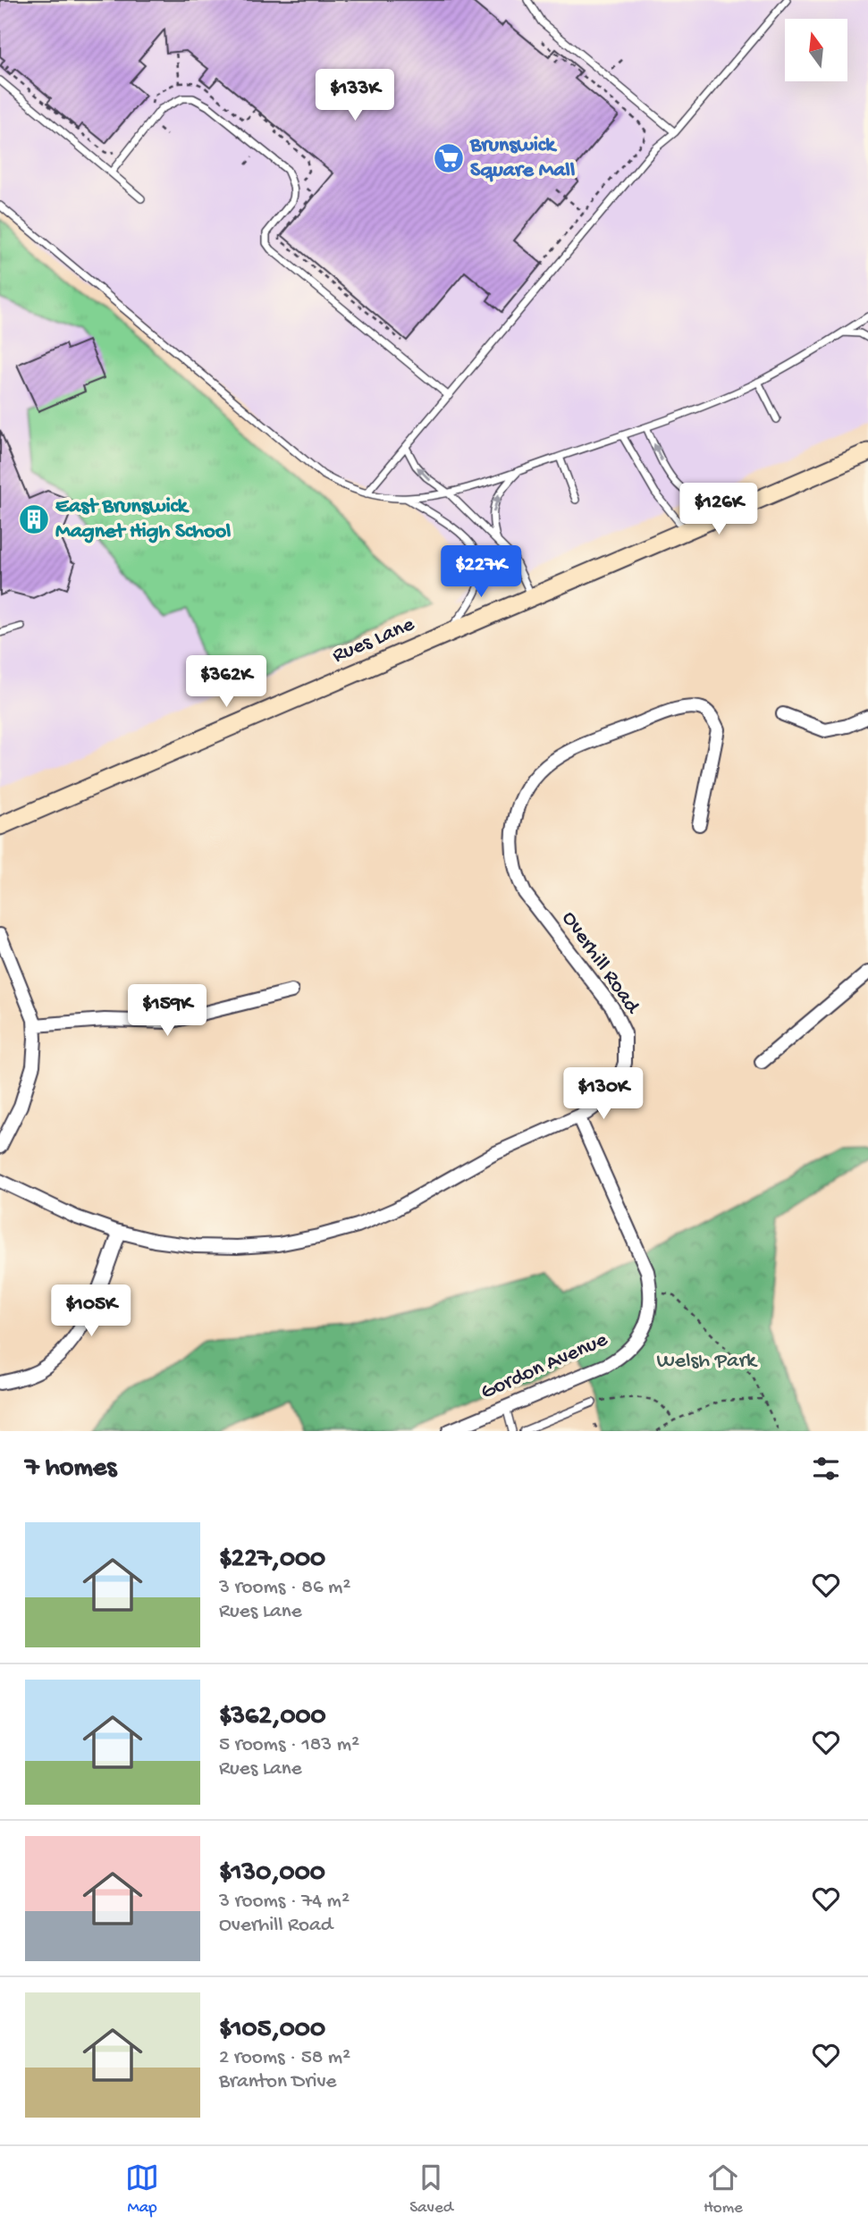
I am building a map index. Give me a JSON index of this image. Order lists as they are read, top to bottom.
{
  "streets": {
    "main road": ["Rues Lane"],
    "street": ["Overhill Road", "Gordon Avenue"]
  },
  "crossings": [
    ["Overhill Road", "Gordon Avenue"]
  ],
  "parks": ["Welsh Park"],
  "places": {
    "supermarket": ["Brunswick Square Mall"],
    "building": ["East Brunswick Magnet High School"]
  },
  "north": "top",
  "page": {
    "price": [
      "$133K",
      "$126K",
      "$227K",
      "$362K",
      "$159K",
      "$130K",
      "$105K"
    ],
    "heading": "7 homes",
    "list": [
      {
        "name": "$227,000",
        "note": "3 rooms · 86 m² · Rues Lane"
      },
      {
        "name": "$362,000",
        "note": "5 rooms · 183 m² · Rues Lane"
      },
      {
        "name": "$130,000",
        "note": "3 rooms · 74 m² · Overhill Road"
      },
      {
        "name": "$105,000",
        "note": "2 rooms · 58 m² · Branton Drive"
      }
    ],
    "tabs": ["Map", "Saved", "Home"]
  }
}
